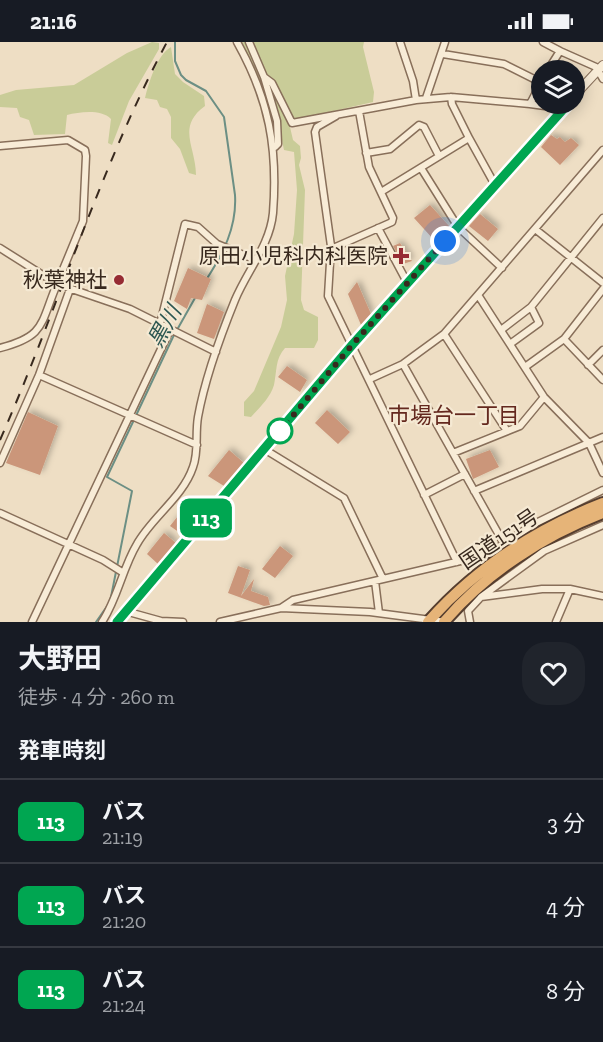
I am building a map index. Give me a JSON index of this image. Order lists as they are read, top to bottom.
{
  "streets": {
    "highway": ["国道151号"]
  },
  "districts": ["市場台一丁目"],
  "water": ["黒川"],
  "places": {
    "health": ["原田小児科内科医院"],
    "other": ["秋葉神社"]
  },
  "lines": ["bus line 113"],
  "page": {
    "status": "21:16",
    "on_map": "113",
    "heading": [
      ["大野田", "徒歩 · 4 分 · 260 m"],
      "発車時刻"
    ],
    "list": [
      {
        "mark": "113",
        "name": "バス",
        "note": "21:19",
        "value": "3 分"
      },
      {
        "mark": "113",
        "name": "バス",
        "note": "21:20",
        "value": "4 分"
      },
      {
        "mark": "113",
        "name": "バス",
        "note": "21:24",
        "value": "8 分"
      }
    ]
  }
}
